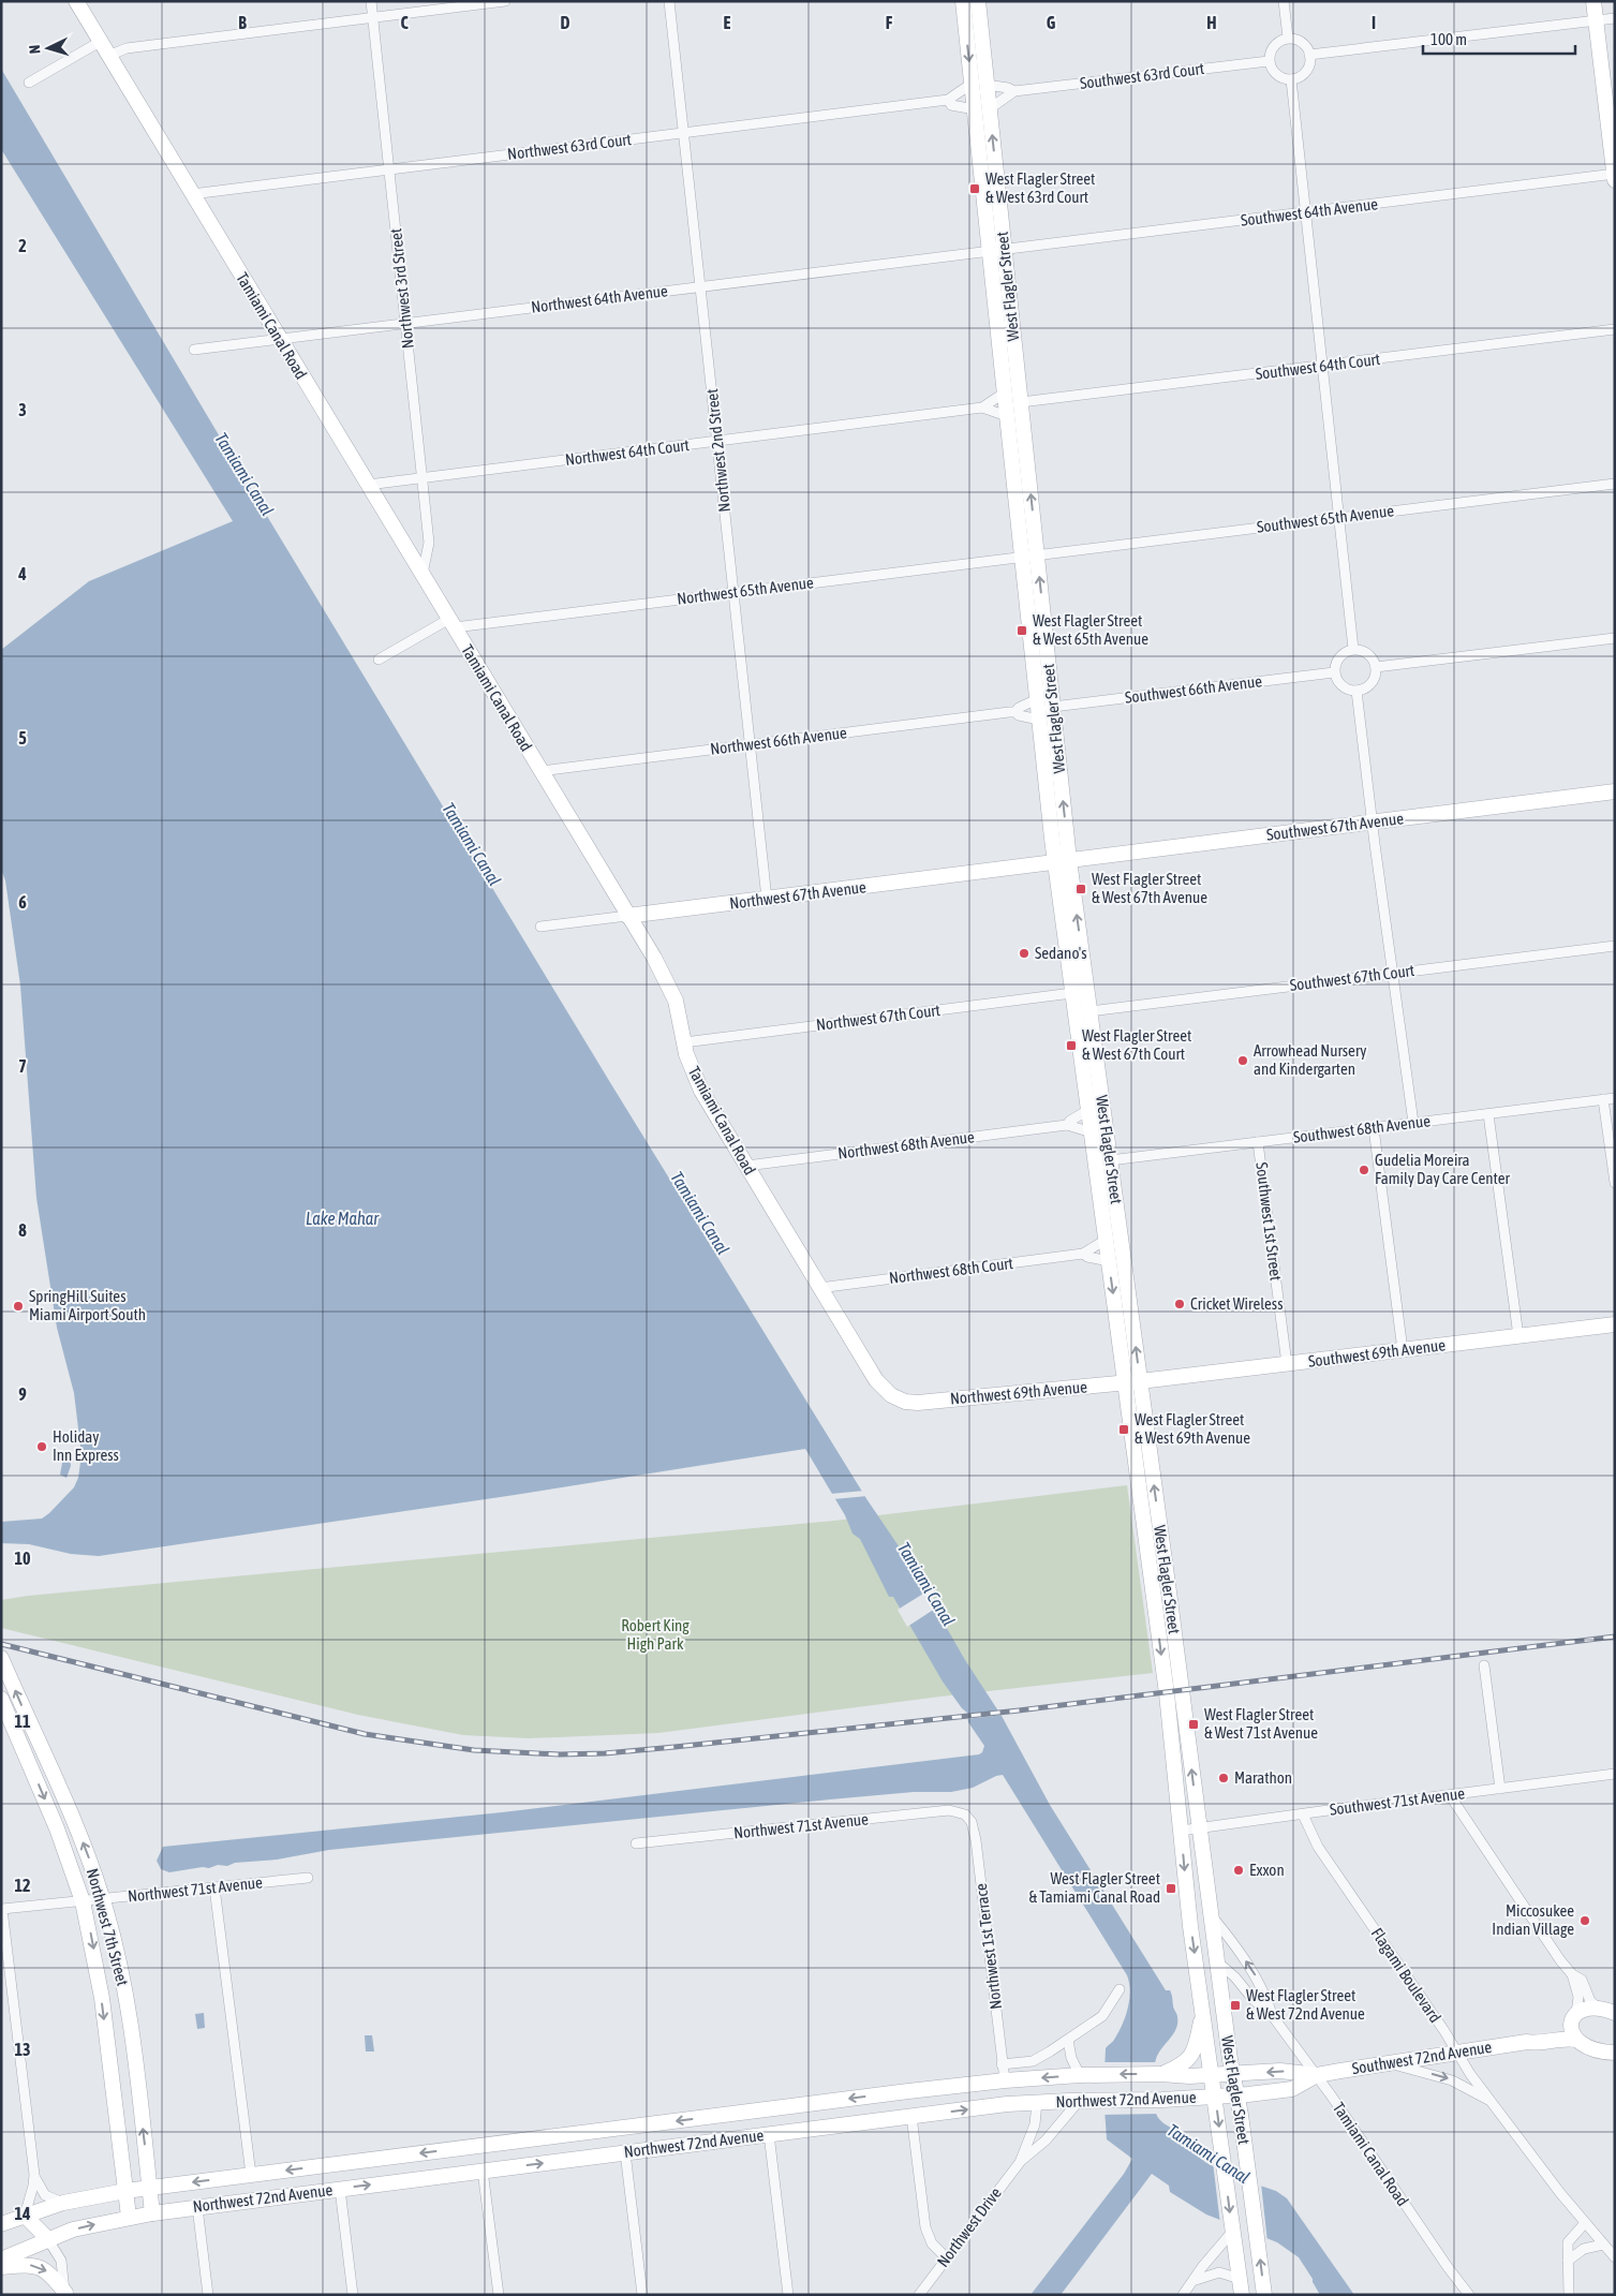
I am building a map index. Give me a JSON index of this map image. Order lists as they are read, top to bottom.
{
  "streets": {
    "main road": [
      "West Flagler Street",
      "Tamiami Canal Road",
      "Southwest 67th Avenue",
      "Northwest 67th Avenue",
      "Southwest 69th Avenue",
      "Northwest 69th Avenue",
      "Northwest 7th Street",
      "Southwest 72nd Avenue",
      "Northwest 72nd Avenue"
    ],
    "street": [
      "Southwest 63rd Court",
      "Northwest 63rd Court",
      "Southwest 64th Avenue",
      "Northwest 3rd Street",
      "Northwest 64th Avenue",
      "Southwest 64th Court",
      "Northwest 2nd Street",
      "Northwest 64th Court",
      "Southwest 65th Avenue",
      "Northwest 65th Avenue",
      "Southwest 66th Avenue",
      "Northwest 66th Avenue",
      "Southwest 67th Court",
      "Northwest 67th Court",
      "Southwest 68th Avenue",
      "Northwest 68th Avenue",
      "Southwest 1st Street",
      "Northwest 68th Court",
      "Southwest 71st Avenue",
      "Northwest 71st Avenue",
      "Northwest 1st Terrace",
      "Flagami Boulevard",
      "Northwest Drive"
    ]
  },
  "crossings": [
    ["Southwest 63rd Court", "Northwest 63rd Court"],
    ["Southwest 63rd Court", "West Flagler Street"],
    ["Northwest 63rd Court", "West Flagler Street"],
    ["Northwest 63rd Court", "Northwest 3rd Street"],
    ["Northwest 63rd Court", "Tamiami Canal Road"],
    ["Northwest 63rd Court", "Northwest 2nd Street"],
    ["Southwest 64th Avenue", "West Flagler Street"],
    ["Southwest 64th Avenue", "Northwest 64th Avenue"],
    ["West Flagler Street", "Northwest 64th Avenue"],
    ["West Flagler Street", "Tamiami Canal Road"],
    ["West Flagler Street", "Southwest 64th Court"],
    ["West Flagler Street", "Northwest 64th Court"],
    ["West Flagler Street", "Southwest 65th Avenue"],
    ["West Flagler Street", "Northwest 65th Avenue"],
    ["West Flagler Street", "Southwest 66th Avenue"],
    ["West Flagler Street", "Northwest 66th Avenue"],
    ["West Flagler Street", "Southwest 67th Avenue"],
    ["West Flagler Street", "Northwest 67th Avenue"],
    ["West Flagler Street", "Southwest 67th Court"],
    ["West Flagler Street", "Northwest 67th Court"],
    ["West Flagler Street", "Southwest 68th Avenue"],
    ["West Flagler Street", "Northwest 68th Avenue"],
    ["West Flagler Street", "Northwest 68th Court"],
    ["West Flagler Street", "Southwest 69th Avenue"],
    ["West Flagler Street", "Northwest 69th Avenue"],
    ["West Flagler Street", "Southwest 71st Avenue"],
    ["West Flagler Street", "Southwest 72nd Avenue"],
    ["West Flagler Street", "Northwest 72nd Avenue"],
    ["Northwest 3rd Street", "Northwest 64th Avenue"],
    ["Northwest 3rd Street", "Tamiami Canal Road"],
    ["Northwest 3rd Street", "Northwest 64th Court"],
    ["Northwest 64th Avenue", "Tamiami Canal Road"],
    ["Northwest 64th Avenue", "Northwest 2nd Street"],
    ["Tamiami Canal Road", "Northwest 64th Court"],
    ["Tamiami Canal Road", "Northwest 65th Avenue"],
    ["Tamiami Canal Road", "Northwest 66th Avenue"],
    ["Tamiami Canal Road", "Northwest 67th Avenue"],
    ["Tamiami Canal Road", "Northwest 67th Court"],
    ["Tamiami Canal Road", "Northwest 68th Avenue"],
    ["Tamiami Canal Road", "Northwest 68th Court"],
    ["Tamiami Canal Road", "Northwest 69th Avenue"],
    ["Tamiami Canal Road", "Southwest 72nd Avenue"],
    ["Northwest 2nd Street", "Northwest 64th Court"],
    ["Northwest 2nd Street", "Northwest 65th Avenue"],
    ["Northwest 2nd Street", "Northwest 66th Avenue"],
    ["Northwest 2nd Street", "Northwest 67th Avenue"],
    ["Southwest 65th Avenue", "Northwest 65th Avenue"],
    ["Southwest 67th Avenue", "Northwest 67th Avenue"],
    ["Southwest 68th Avenue", "Southwest 1st Street"],
    ["Southwest 1st Street", "Southwest 69th Avenue"],
    ["Southwest 69th Avenue", "Northwest 69th Avenue"],
    ["Southwest 71st Avenue", "Flagami Boulevard"],
    ["Northwest 71st Avenue", "Northwest 7th Street"],
    ["Northwest 71st Avenue", "Northwest 1st Terrace"],
    ["Northwest 7th Street", "Northwest 72nd Avenue"],
    ["Northwest 1st Terrace", "Northwest 72nd Avenue"],
    ["Flagami Boulevard", "Southwest 72nd Avenue"],
    ["Southwest 72nd Avenue", "Northwest 72nd Avenue"],
    ["Northwest 72nd Avenue", "Northwest Drive"]
  ],
  "water": ["Tamiami Canal", "Lake Mahar"],
  "parks": ["Robert King High Park"],
  "places": {
    "transit": [
      "West Flagler Street & West 63rd Court",
      "West Flagler Street & West 65th Avenue",
      "West Flagler Street & West 67th Avenue",
      "West Flagler Street & West 67th Court",
      "West Flagler Street & West 69th Avenue",
      "West Flagler Street & West 71st Avenue",
      "West Flagler Street & Tamiami Canal Road",
      "West Flagler Street & West 72nd Avenue"
    ],
    "other": [
      "Sedano's",
      "Arrowhead Nursery and Kindergarten",
      "Gudelia Moreira Family Day Care Center",
      "Cricket Wireless",
      "SpringHill Suites Miami Airport South",
      "Holiday Inn Express",
      "Marathon",
      "Exxon",
      "Miccosukee Indian Village"
    ]
  },
  "scale_bar": "100 m",
  "north": "left",
  "grid": {
    "columns": [
      "B",
      "C",
      "D",
      "E",
      "F",
      "G",
      "H",
      "I"
    ],
    "rows": [
      "2",
      "3",
      "4",
      "5",
      "6",
      "7",
      "8",
      "9",
      "10",
      "11",
      "12",
      "13",
      "14"
    ]
  }
}
